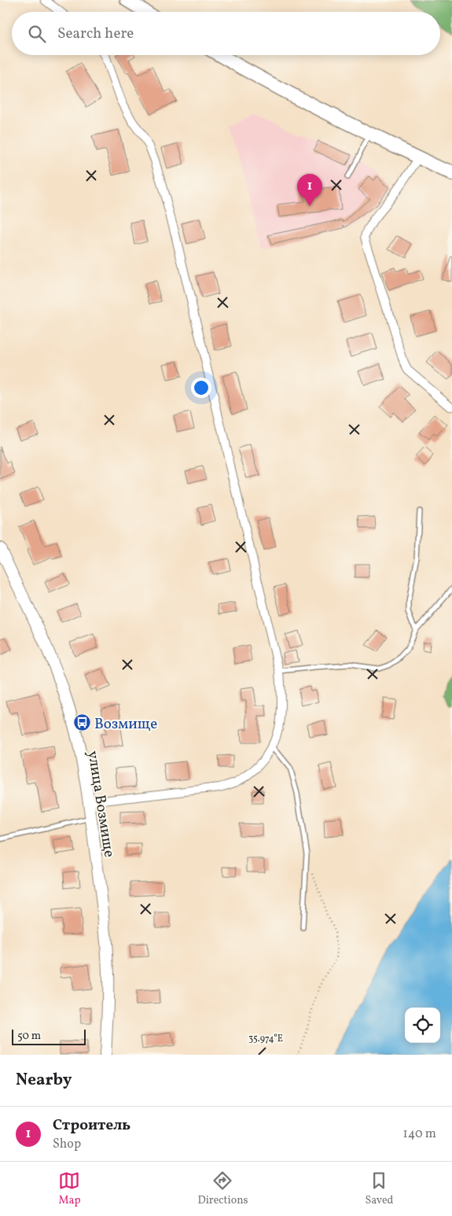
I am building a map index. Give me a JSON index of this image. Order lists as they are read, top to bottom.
{
  "streets": {
    "main road": ["улица Возмище"]
  },
  "places": {
    "bus stop": ["Возмище"]
  },
  "scale_bar": "50 m",
  "page": {
    "search": "Search here",
    "pins": "1",
    "scale": "50 m",
    "heading": "Nearby",
    "list": [
      {
        "mark": "1",
        "name": "Строитель",
        "note": "Shop",
        "value": "140 m"
      }
    ],
    "nav": ["Map", "Directions", "Saved"]
  },
  "coordinates": ["35.974°E"]
}
